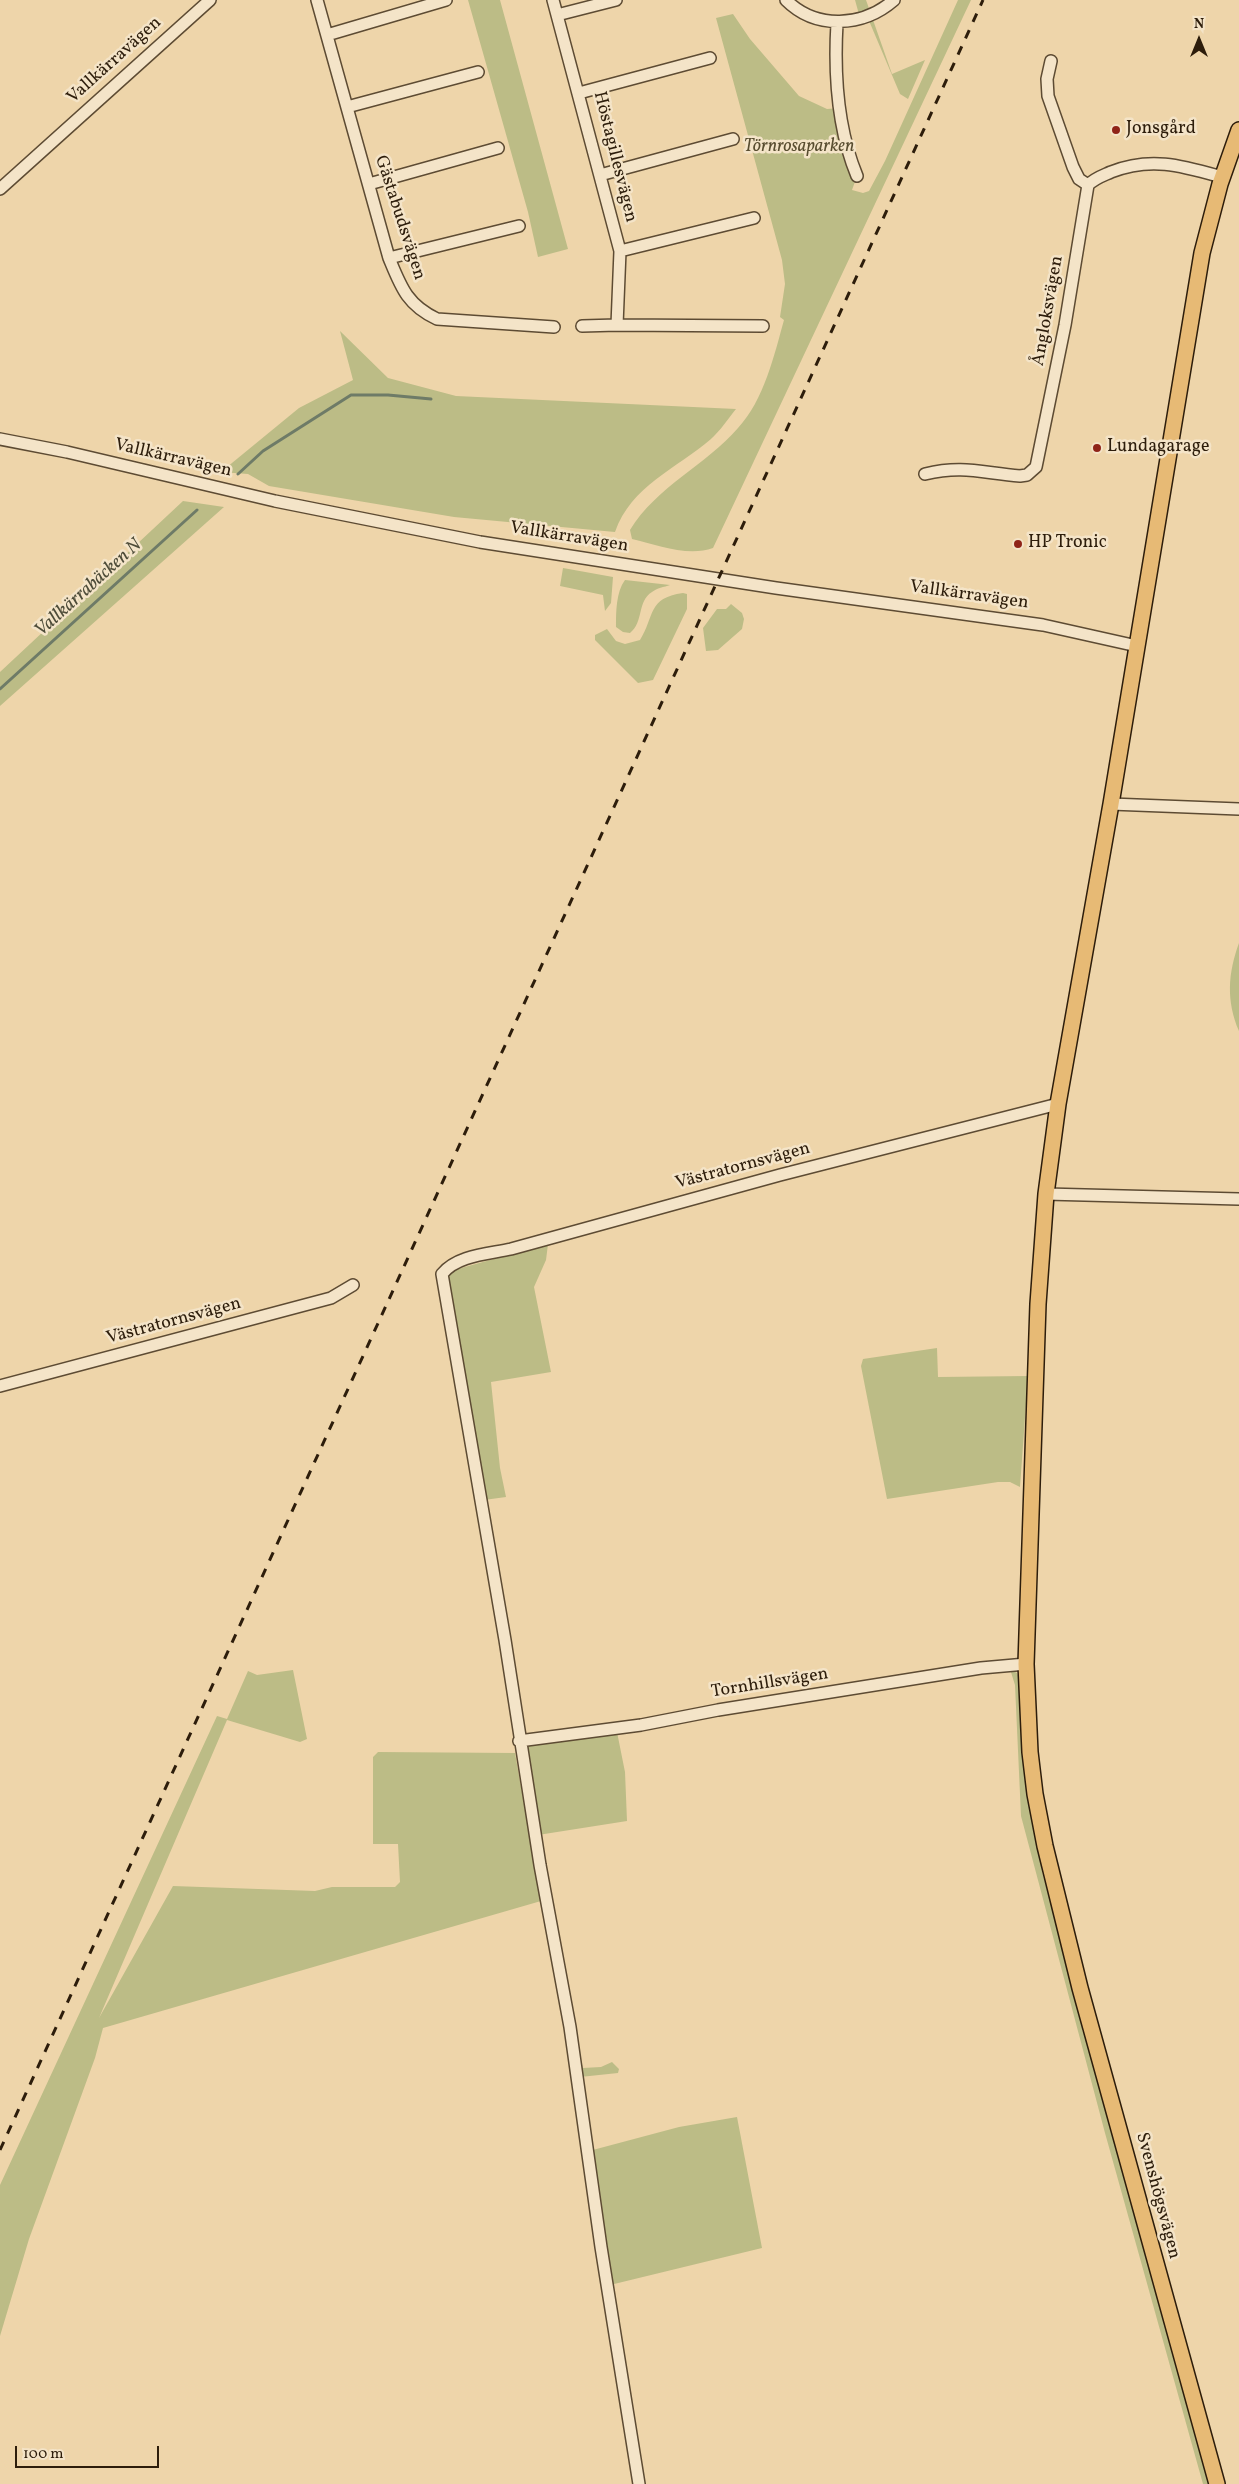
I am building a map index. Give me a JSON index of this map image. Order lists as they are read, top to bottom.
{
  "streets": {
    "main road": ["Svenshögsvägen"],
    "street": [
      "Vallkärravägen",
      "Höstagillesvägen",
      "Gästabudsvägen",
      "Ångloksvägen",
      "Västratornsvägen",
      "Tornhillsvägen"
    ]
  },
  "crossings": [
    ["Vallkärravägen", "Svenshögsvägen"],
    ["Västratornsvägen", "Tornhillsvägen"],
    ["Västratornsvägen", "Svenshögsvägen"],
    ["Tornhillsvägen", "Svenshögsvägen"]
  ],
  "water": ["Vallkärrabäcken N"],
  "parks": ["Törnrosaparken"],
  "places": ["Jonsgård", "Lundagarage", "HP Tronic"],
  "scale_bar": "100 m",
  "north": "top"
}
